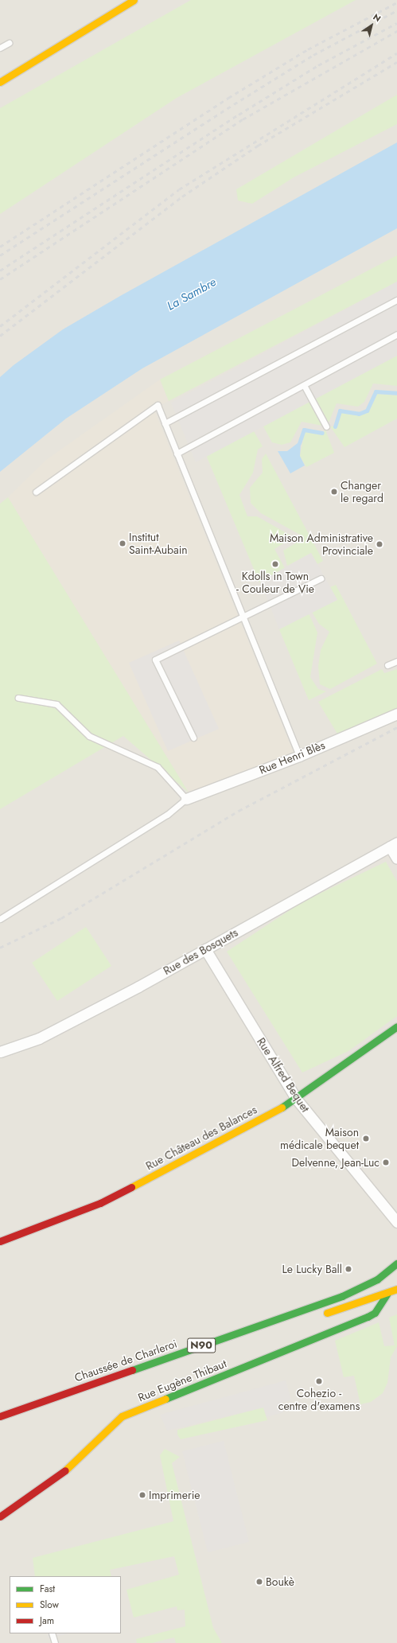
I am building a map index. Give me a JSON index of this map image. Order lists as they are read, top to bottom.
{
  "streets": {
    "street": [
      "Rue Henri Blès",
      "Rue des Bosquets",
      "Rue Alfred Bequet",
      "Rue Château des Balances",
      "N90",
      "Chaussée de Charleroi",
      "Rue Eugène Thibaut"
    ]
  },
  "crossings": [
    ["Rue des Bosquets", "Rue Alfred Bequet"],
    ["Rue Alfred Bequet", "Rue Château des Balances"]
  ],
  "water": ["La Sambre"],
  "places": [
    "Changer le regard",
    "Institut Saint-Aubain",
    "Maison Administrative Provinciale",
    "Kdolls in Town - Couleur de Vie",
    "Maison médicale bequet",
    "Delvenne, Jean-Luc",
    "Le Lucky Ball",
    "Cohezio - centre d'examens",
    "Imprimerie",
    "Boukè"
  ],
  "legend": ["Fast", "Slow", "Jam"],
  "north": "top right"
}
